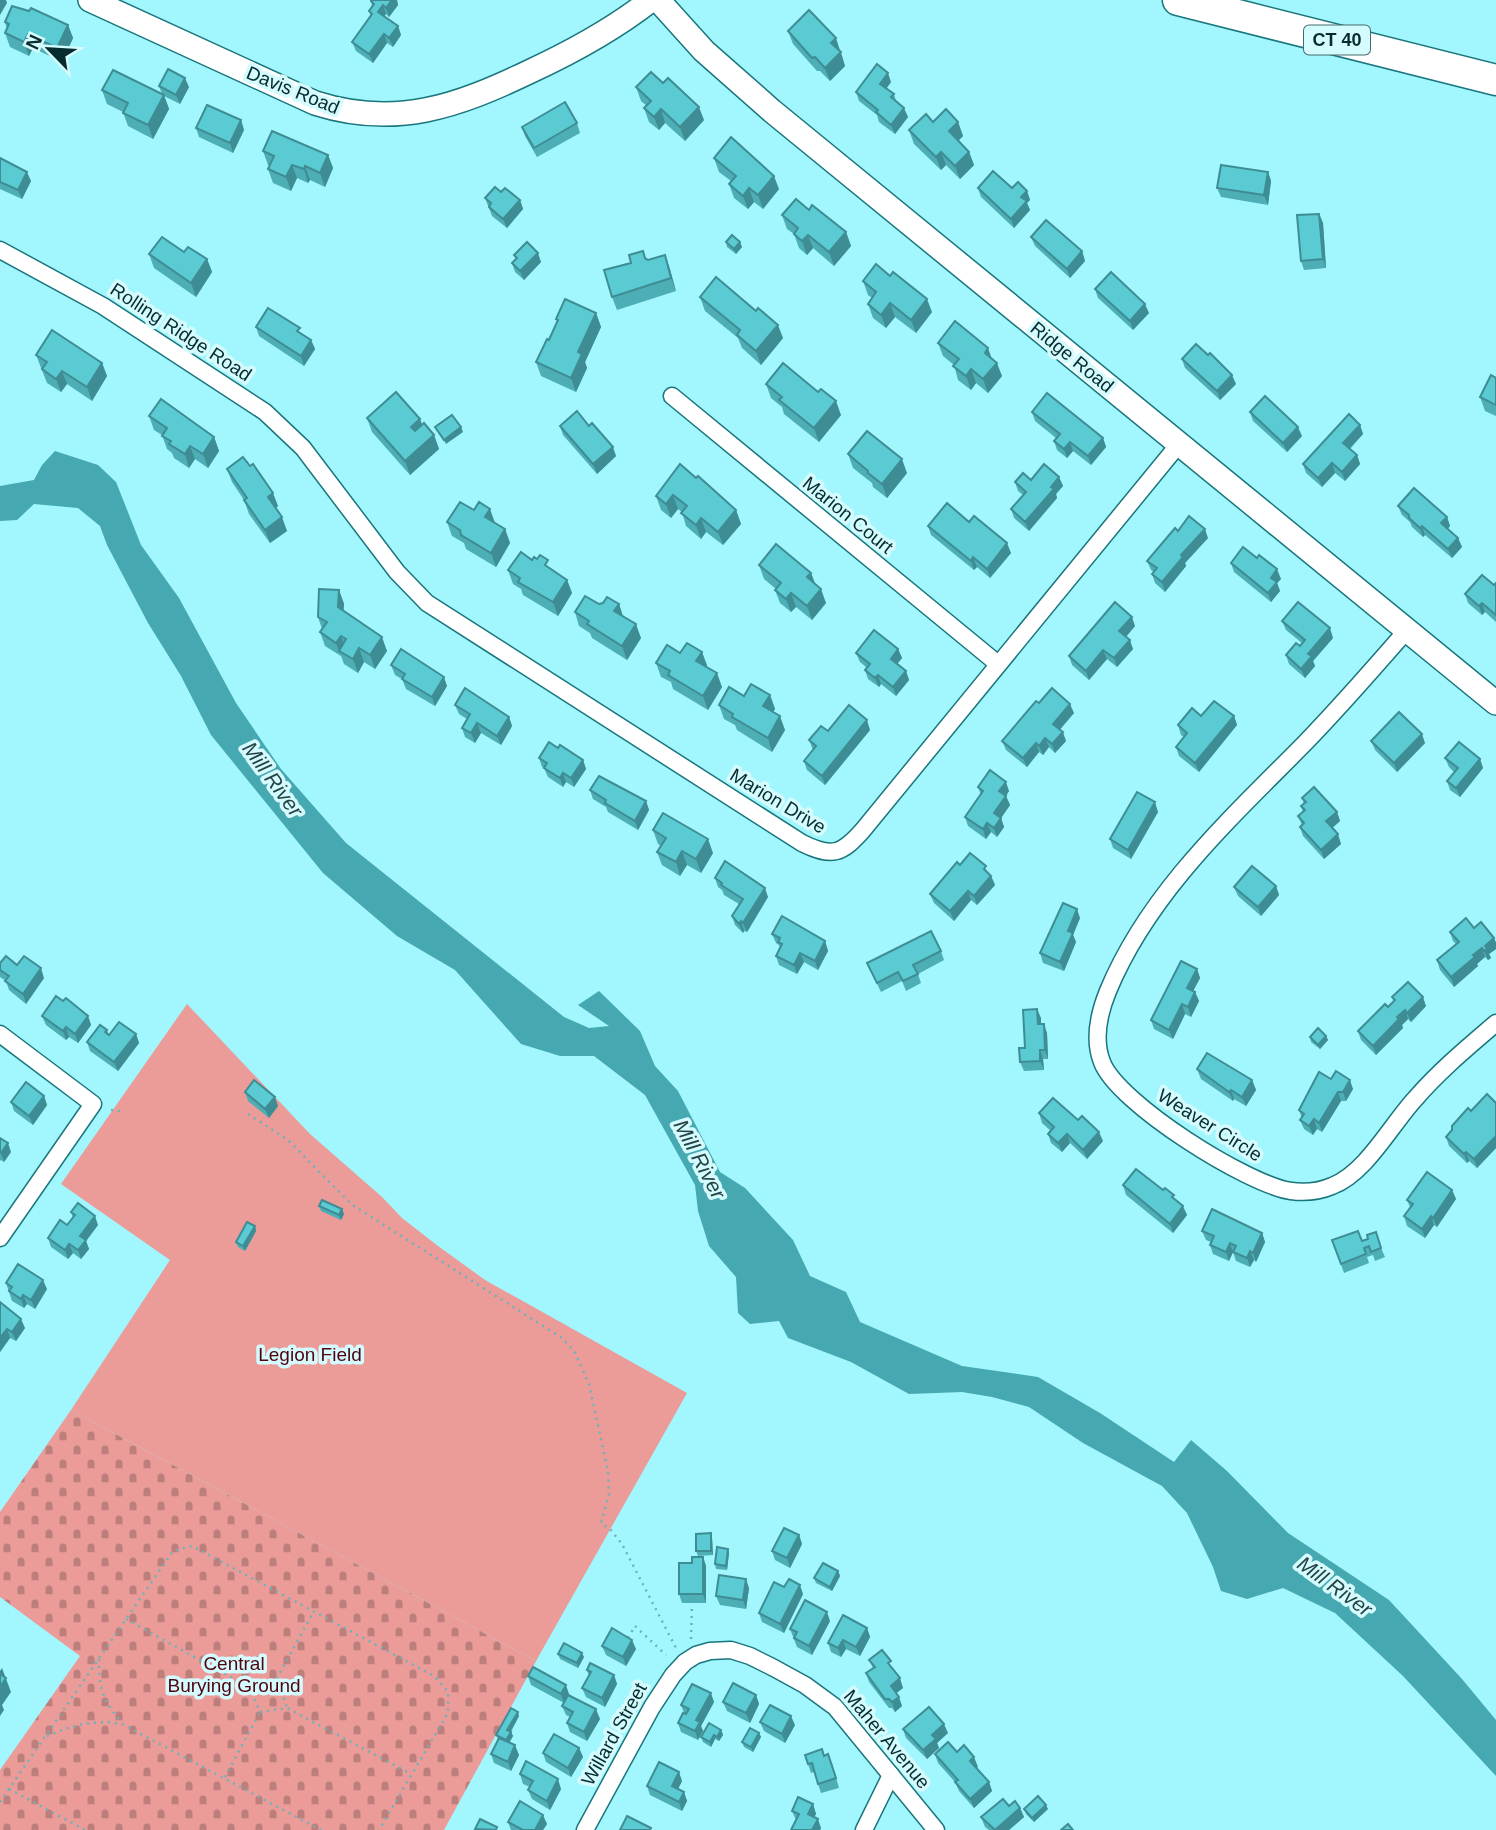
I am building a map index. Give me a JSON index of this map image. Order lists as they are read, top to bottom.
{
  "streets": {
    "highway": ["CT 40"],
    "main road": ["Davis Road", "Ridge Road"],
    "street": [
      "Rolling Ridge Road",
      "Marion Court",
      "Marion Drive",
      "Weaver Circle",
      "Willard Street",
      "Maher Avenue"
    ]
  },
  "crossings": [
    ["Rolling Ridge Road", "Marion Drive"],
    ["Ridge Road", "Marion Drive"],
    ["Ridge Road", "Weaver Circle"],
    ["Marion Court", "Marion Drive"],
    ["Willard Street", "Maher Avenue"]
  ],
  "water": ["Mill River"],
  "parks": ["Legion Field", "Central Burying Ground"],
  "north": "top left"
}
